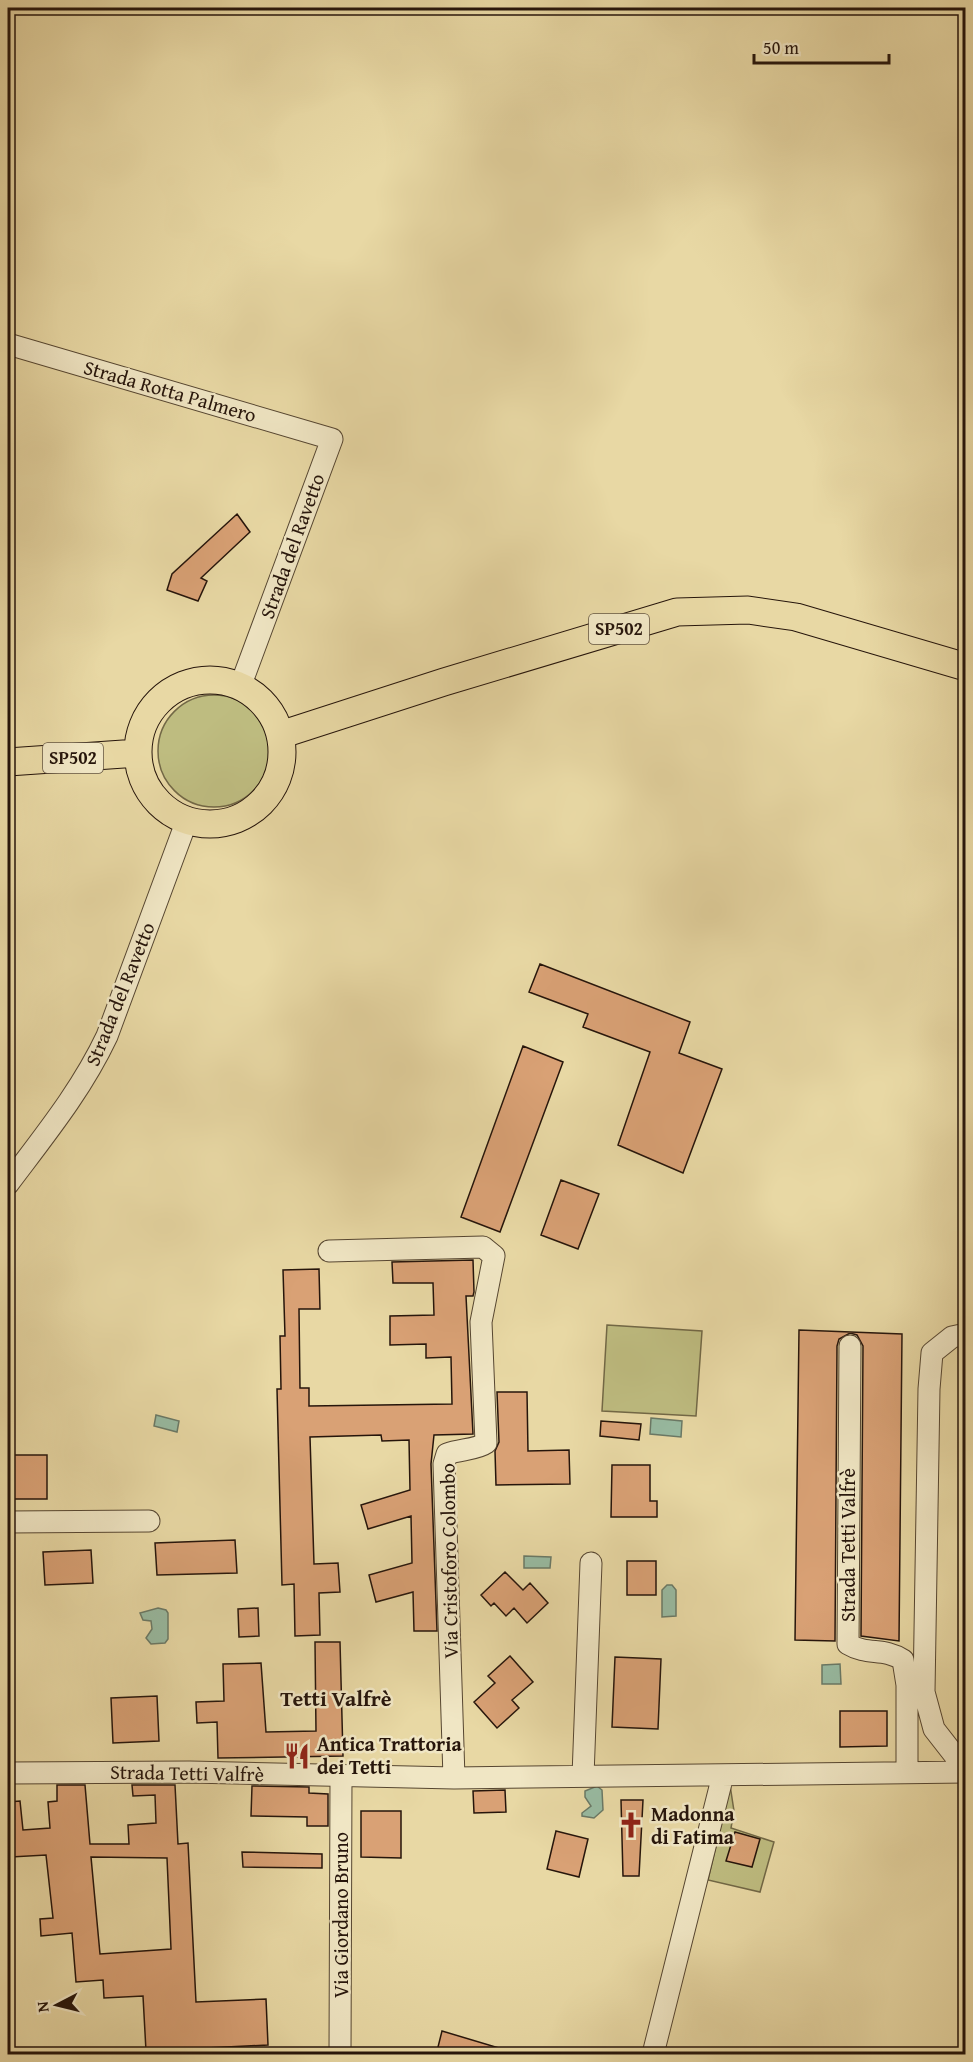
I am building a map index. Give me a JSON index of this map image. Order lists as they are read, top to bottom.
{
  "streets": {
    "main road": ["SP502"],
    "street": [
      "Strada Rotta Palmero",
      "Strada del Ravetto",
      "Strada Tetti Valfrè",
      "Via Cristoforo Colombo",
      "Via Giordano Bruno"
    ]
  },
  "crossings": [
    ["Strada Rotta Palmero", "Strada del Ravetto"],
    ["Strada del Ravetto", "SP502"],
    ["Strada Tetti Valfrè", "Via Cristoforo Colombo"],
    ["Strada Tetti Valfrè", "Via Giordano Bruno"]
  ],
  "districts": ["Tetti Valfrè"],
  "places": {
    "restaurant": ["Antica Trattoria dei Tetti"],
    "church": ["Madonna di Fatima"]
  },
  "scale_bar": "50 m",
  "north": "left"
}
